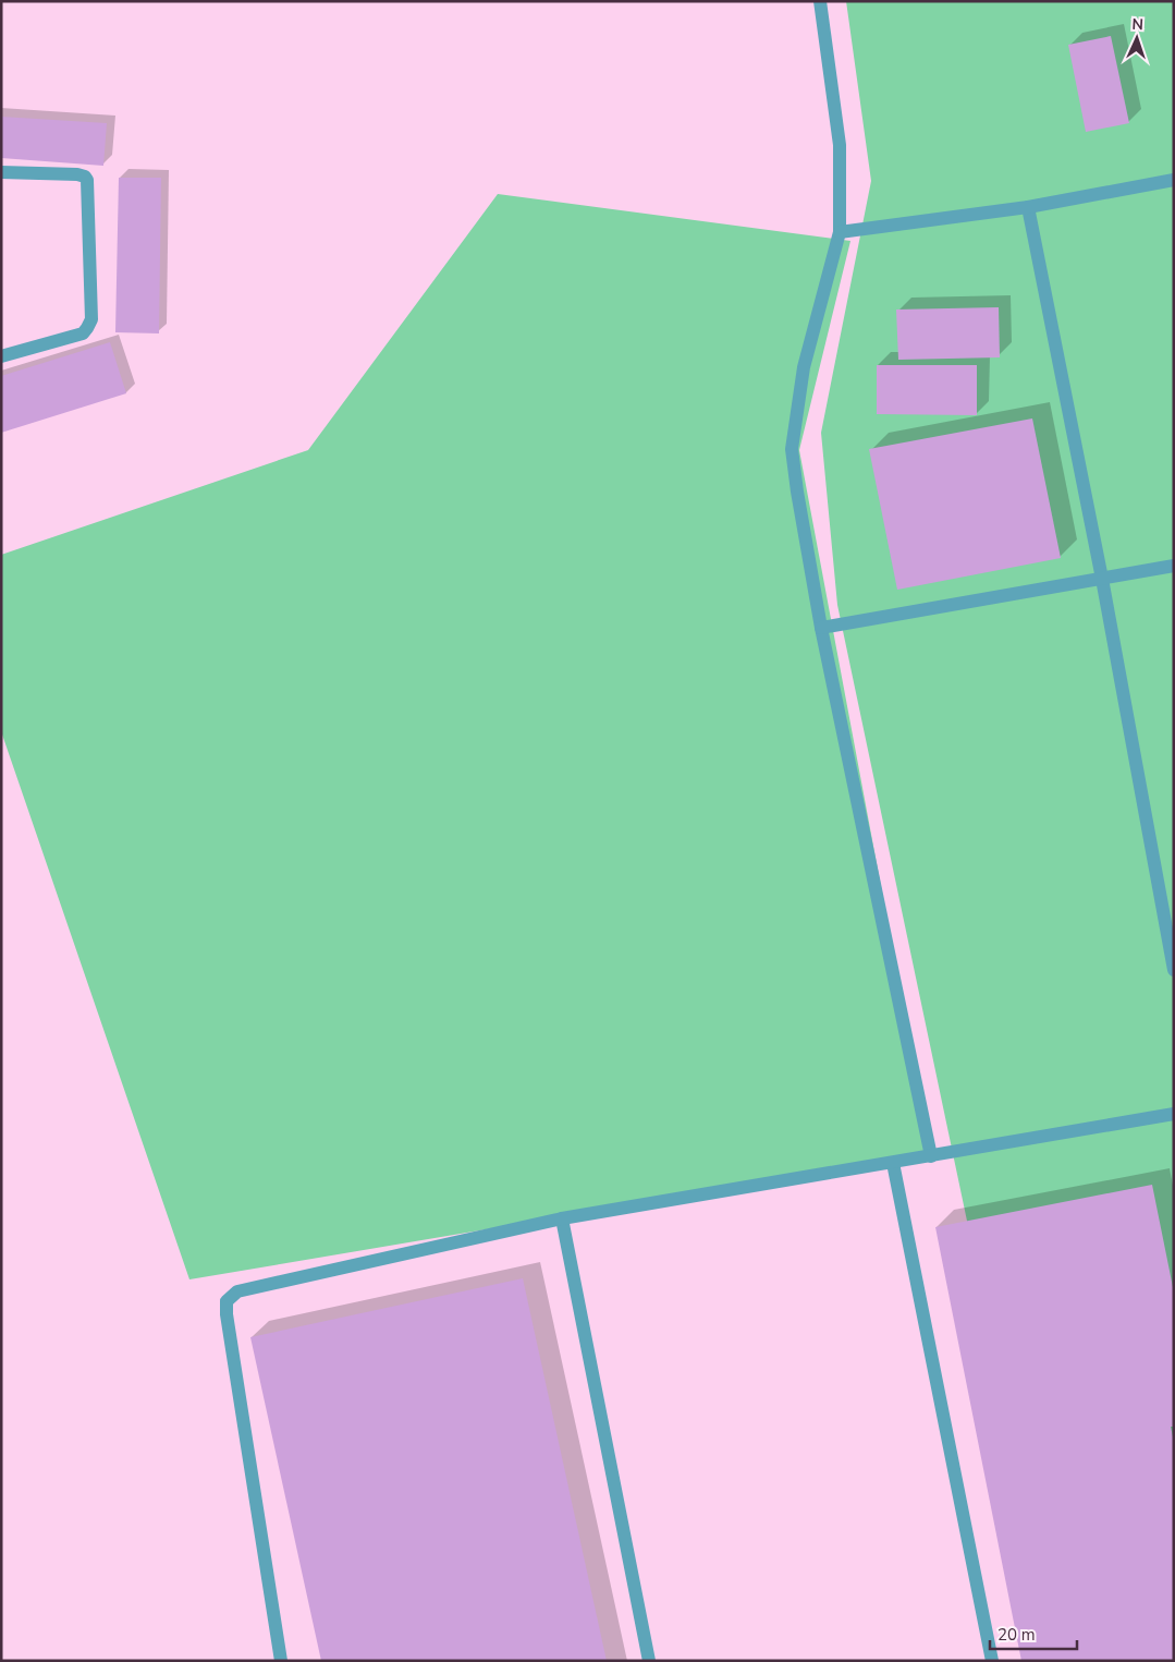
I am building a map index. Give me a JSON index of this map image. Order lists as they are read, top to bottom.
{
  "scale_bar": "20 m",
  "north": "top"
}
